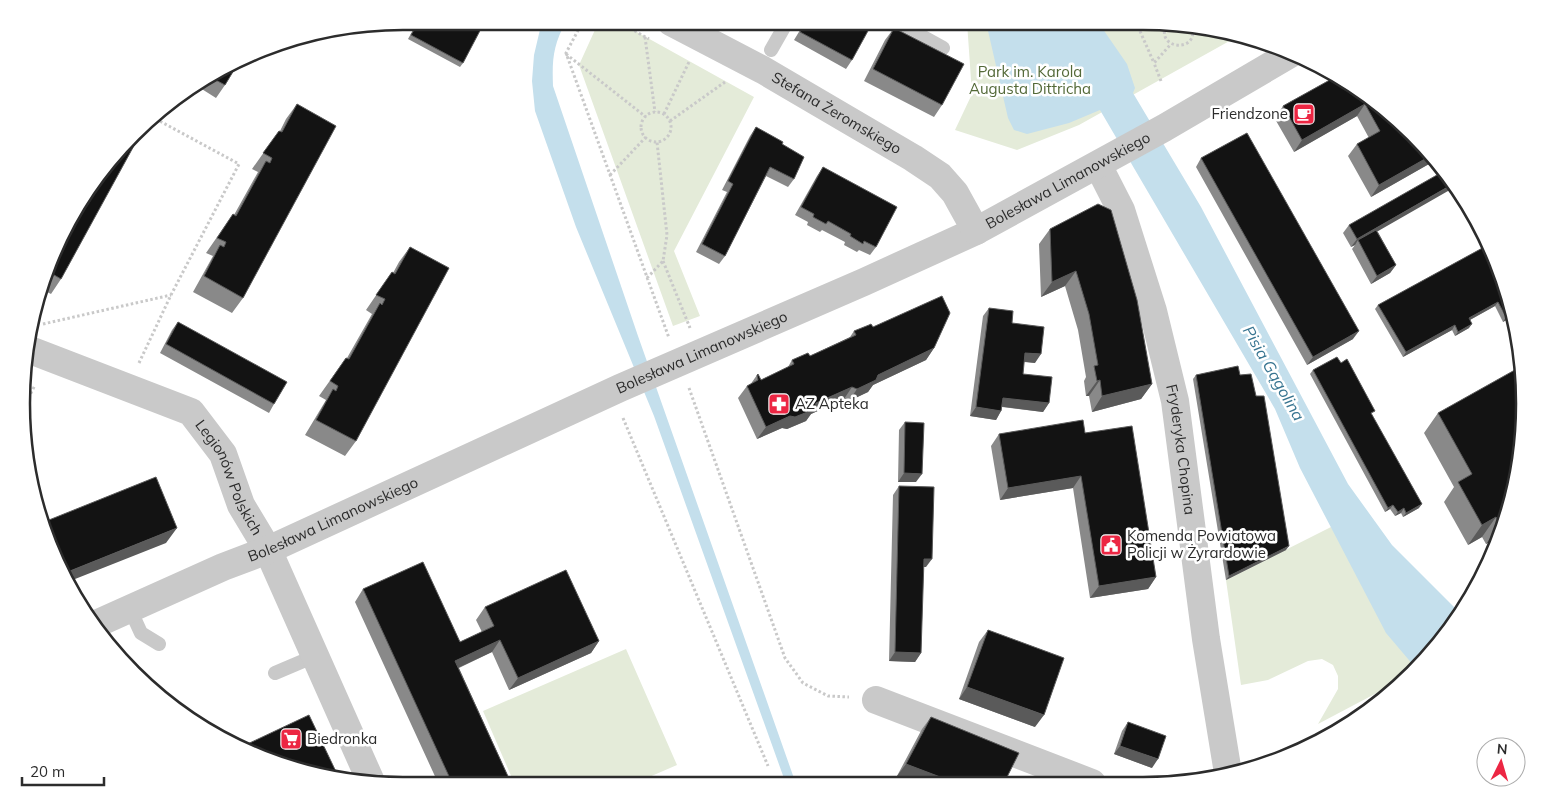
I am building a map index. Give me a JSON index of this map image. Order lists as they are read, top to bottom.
{
  "streets": {
    "street": [
      "Stefana Żeromskiego",
      "Bolesława Limanowskiego",
      "Fryderyka Chopina",
      "Legionów Polskich"
    ]
  },
  "crossings": [
    ["Stefana Żeromskiego", "Bolesława Limanowskiego"],
    ["Bolesława Limanowskiego", "Fryderyka Chopina"],
    ["Bolesława Limanowskiego", "Legionów Polskich"]
  ],
  "water": ["Pisia Gągolina"],
  "parks": ["Park im. Karola Augusta Dittricha"],
  "places": {
    "cafe": ["Friendzone"],
    "pharmacy": ["AZ Apteka"],
    "public building": ["Komenda Powiatowa Policji w Żyrardowie"],
    "supermarket": ["Biedronka"]
  },
  "scale_bar": "20 m",
  "north": "top"
}
